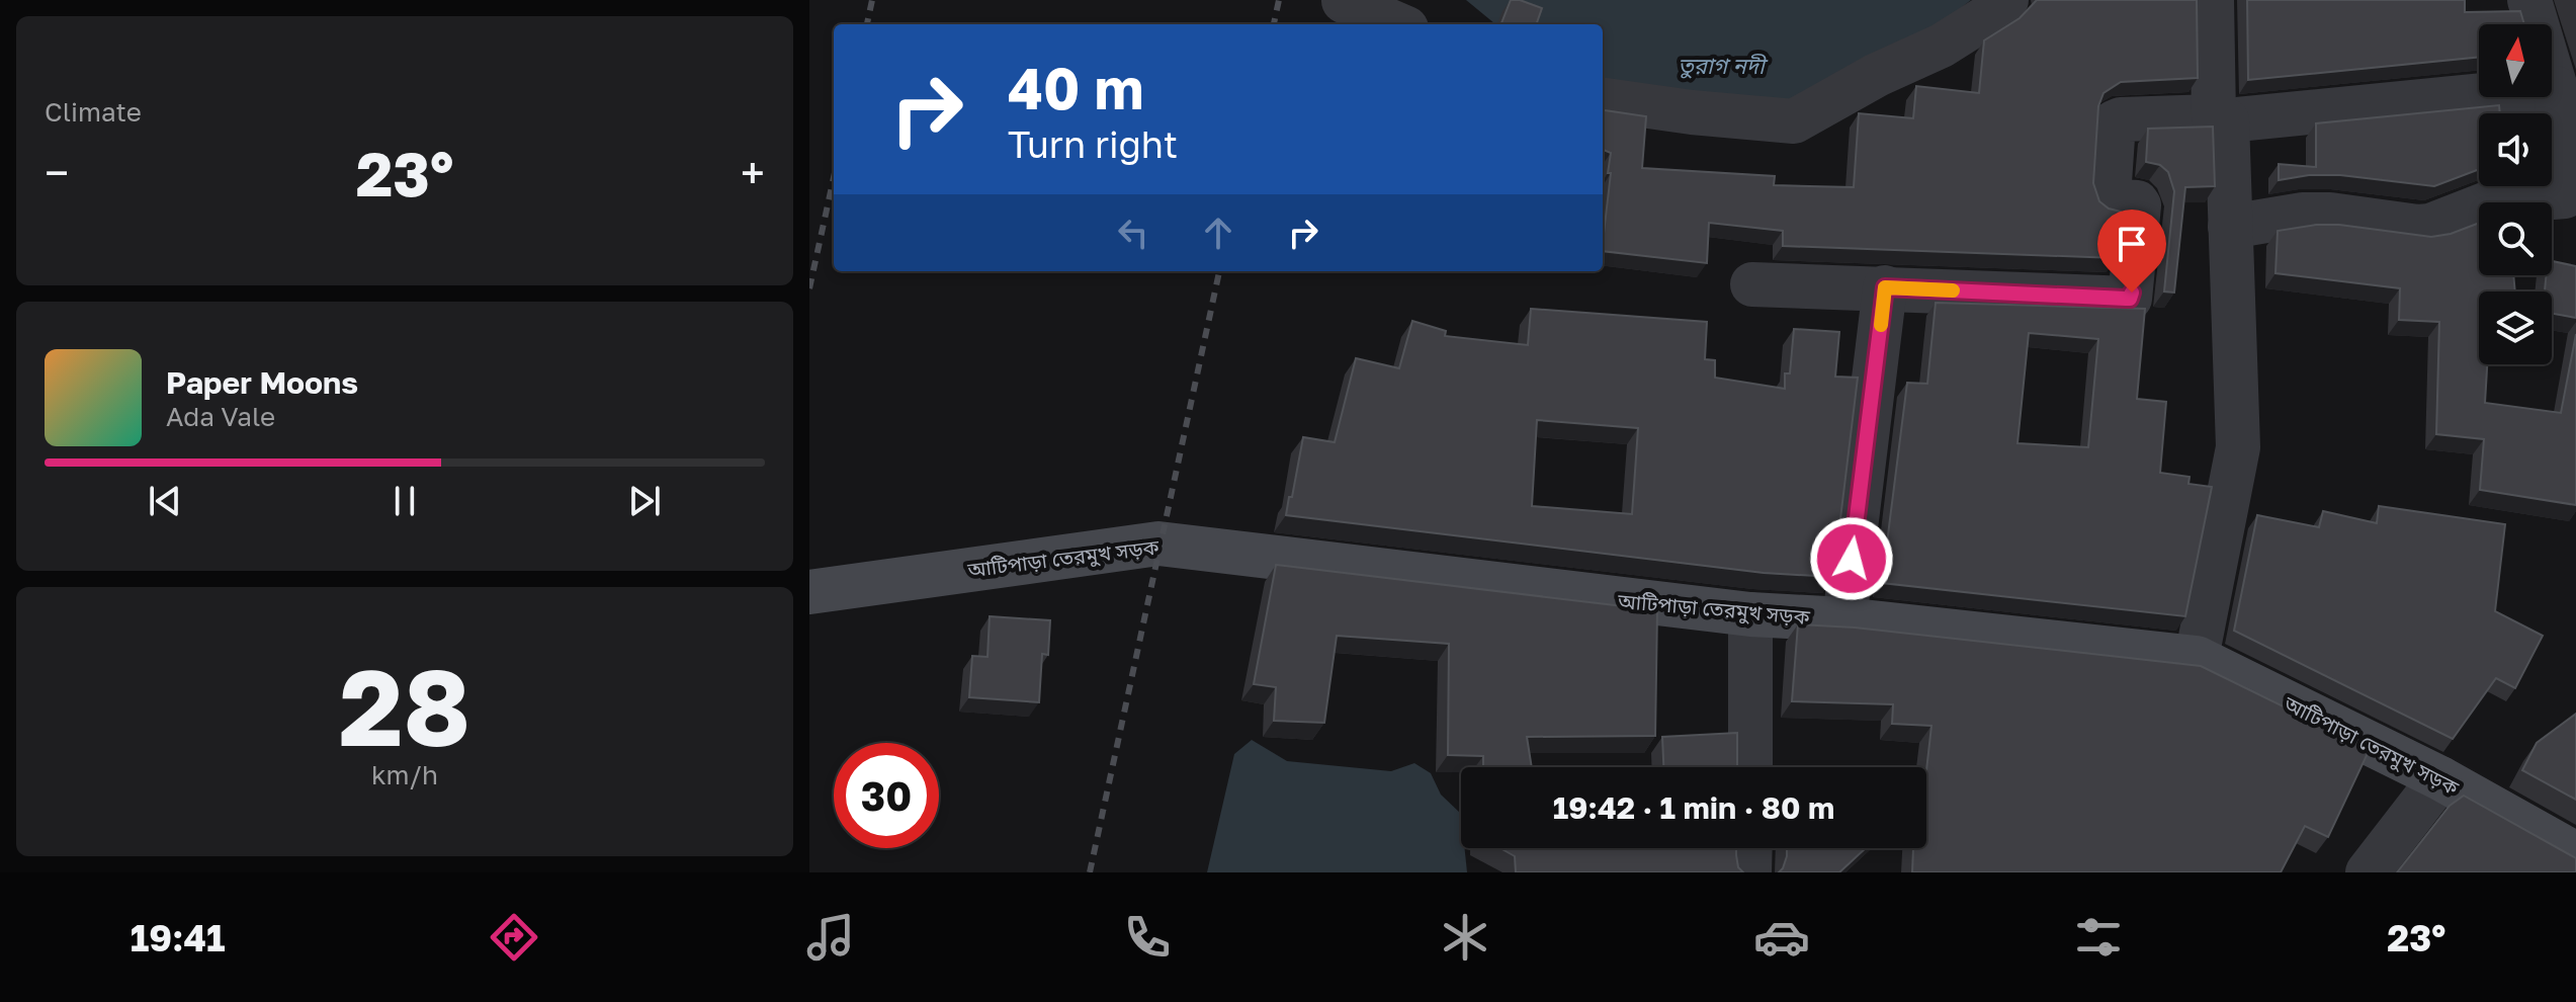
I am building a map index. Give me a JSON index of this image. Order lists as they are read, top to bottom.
{
  "streets": {
    "main road": ["আটিপাড়া তেরমুখ সড়ক"]
  },
  "water": ["তুরাগ নদী"],
  "north": "top",
  "page": {
    "tile": [
      "Climate",
      ["28", "km/h"]
    ],
    "turn": ["40 m", "Turn right"],
    "heat": ["−", "23°", "+"],
    "song": ["Paper Moons", "Ada Vale"],
    "limit": "30",
    "trip": "19:42 · 1 min · 80 m",
    "tabs": ["19:41", "23°"]
  }
}
